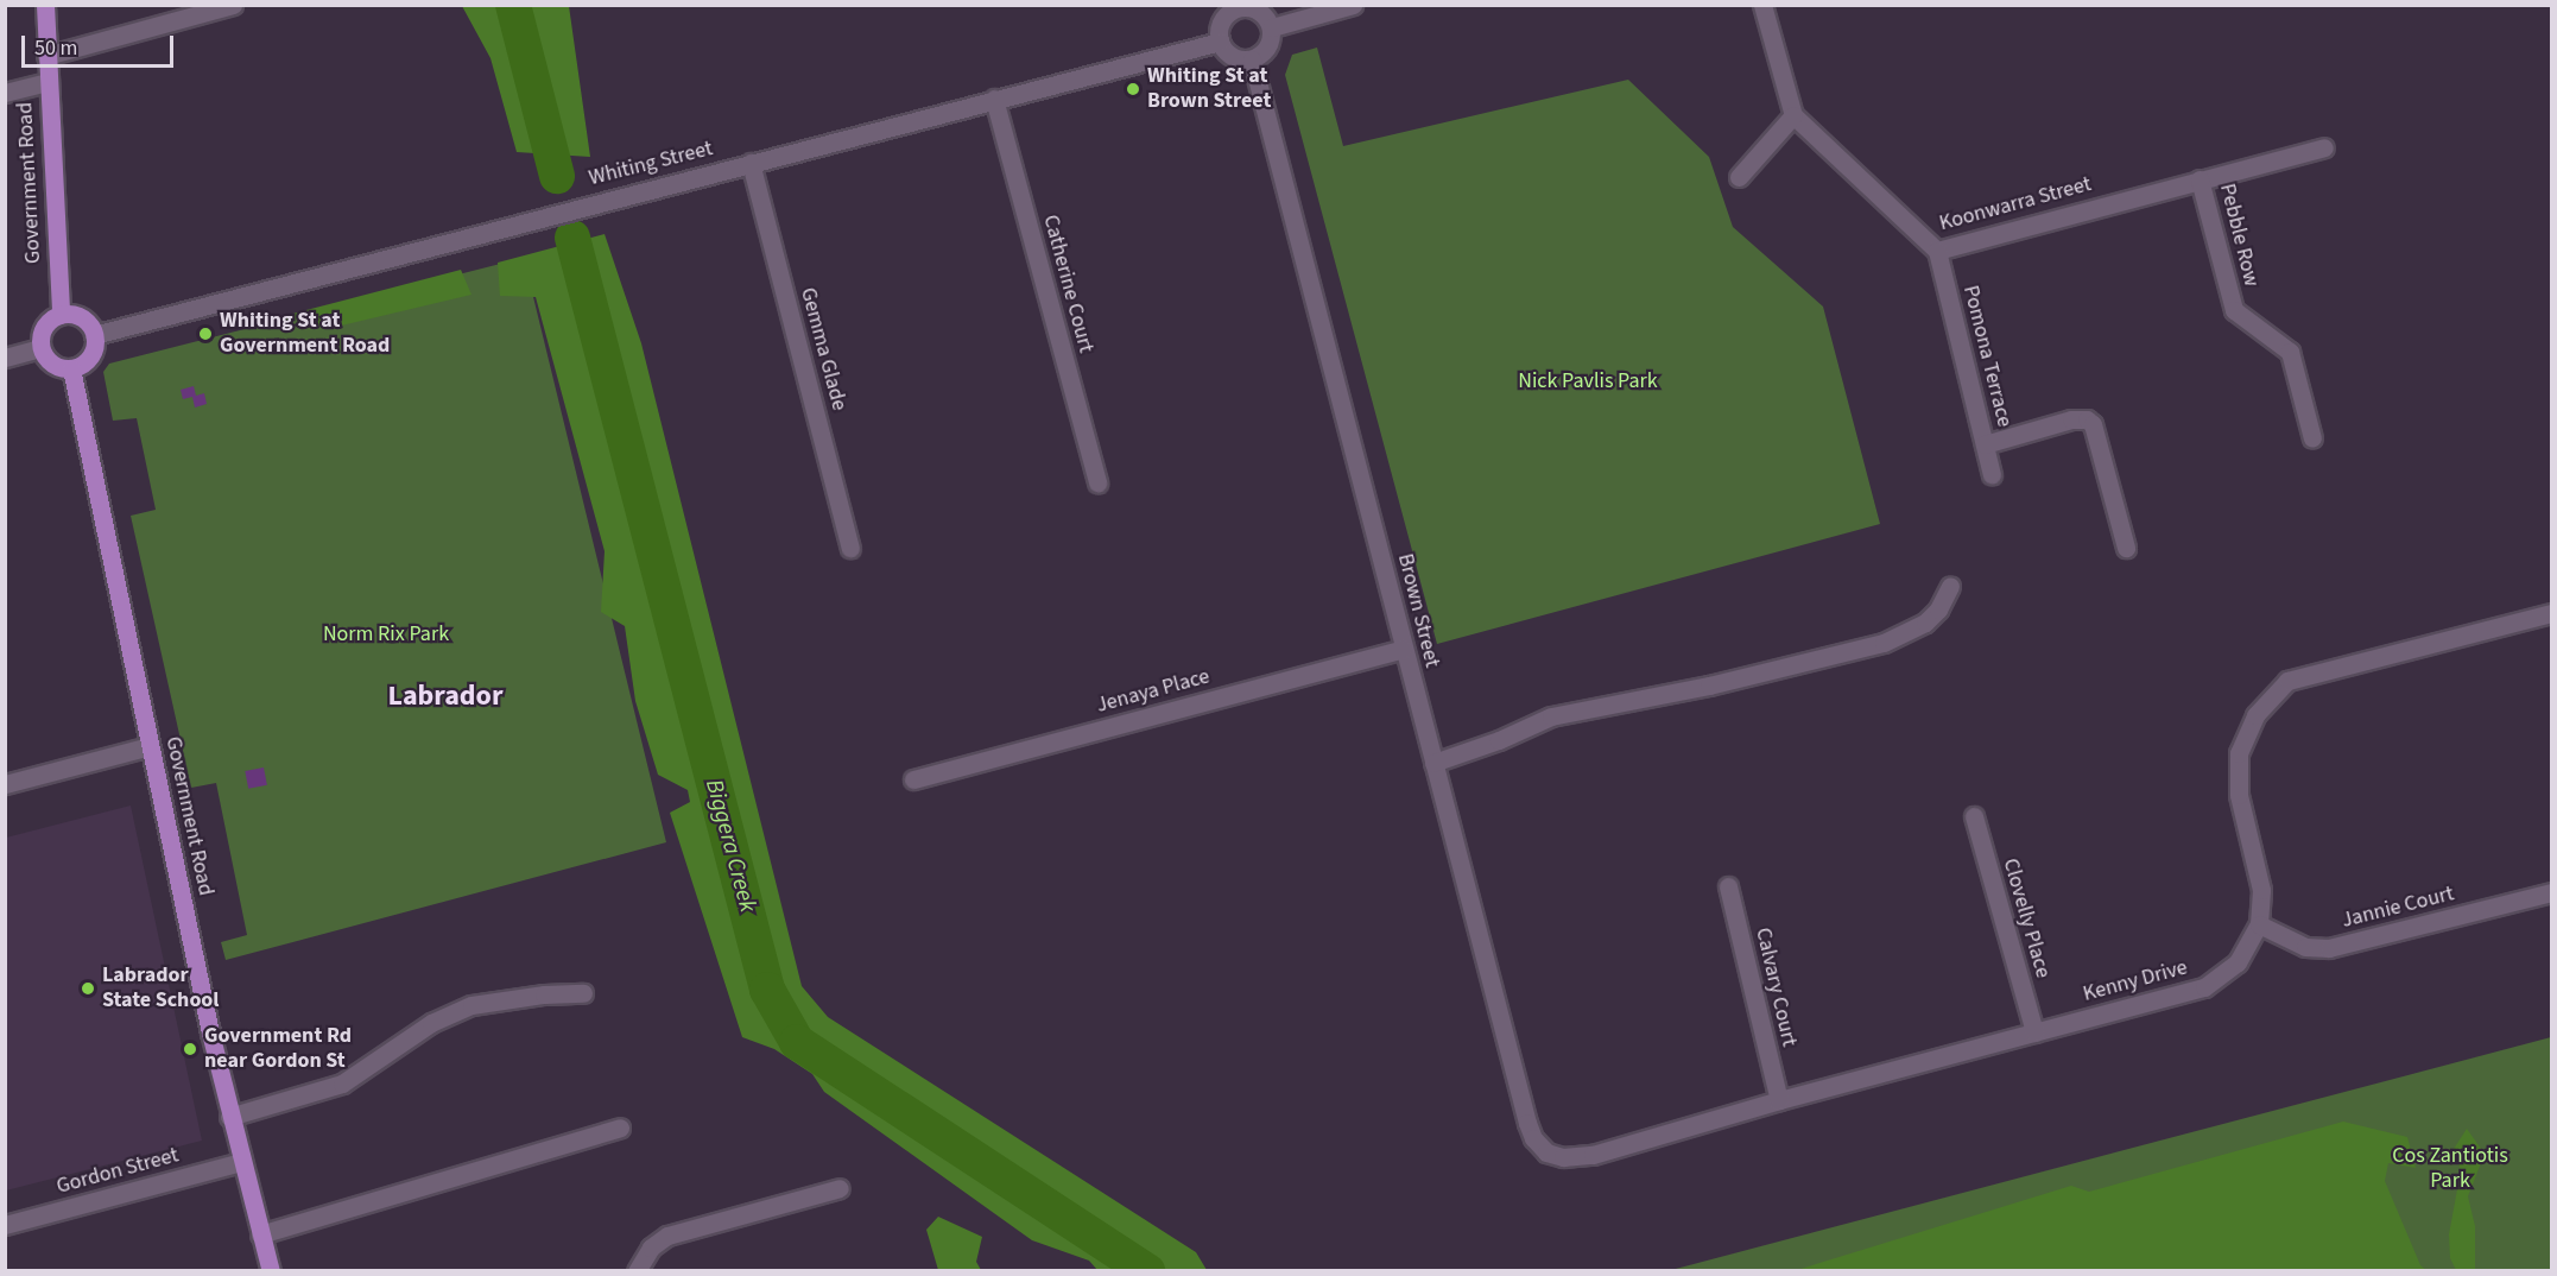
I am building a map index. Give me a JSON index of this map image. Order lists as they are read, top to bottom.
{
  "streets": {
    "main road": ["Government Road"],
    "street": [
      "Whiting Street",
      "Koonwarra Street",
      "Pebble Row",
      "Catherine Court",
      "Gemma Glade",
      "Pomona Terrace",
      "Brown Street",
      "Jenaya Place",
      "Jannie Court",
      "Clovelly Place",
      "Kenny Drive",
      "Calvary Court",
      "Gordon Street"
    ]
  },
  "crossings": [
    ["Whiting Street", "Government Road"],
    ["Whiting Street", "Catherine Court"],
    ["Whiting Street", "Gemma Glade"],
    ["Whiting Street", "Brown Street"],
    ["Government Road", "Gordon Street"],
    ["Koonwarra Street", "Pebble Row"],
    ["Koonwarra Street", "Pomona Terrace"],
    ["Brown Street", "Jenaya Place"],
    ["Brown Street", "Kenny Drive"],
    ["Jannie Court", "Kenny Drive"],
    ["Clovelly Place", "Kenny Drive"],
    ["Kenny Drive", "Calvary Court"]
  ],
  "districts": ["Labrador"],
  "water": ["Biggera Creek"],
  "parks": ["Nick Pavlis Park", "Norm Rix Park", "Cos Zantiotis Park"],
  "places": [
    "Whiting St at Brown Street",
    "Whiting St at Government Road",
    "Labrador State School",
    "Government Rd near Gordon St"
  ],
  "scale_bar": "50 m"
}
